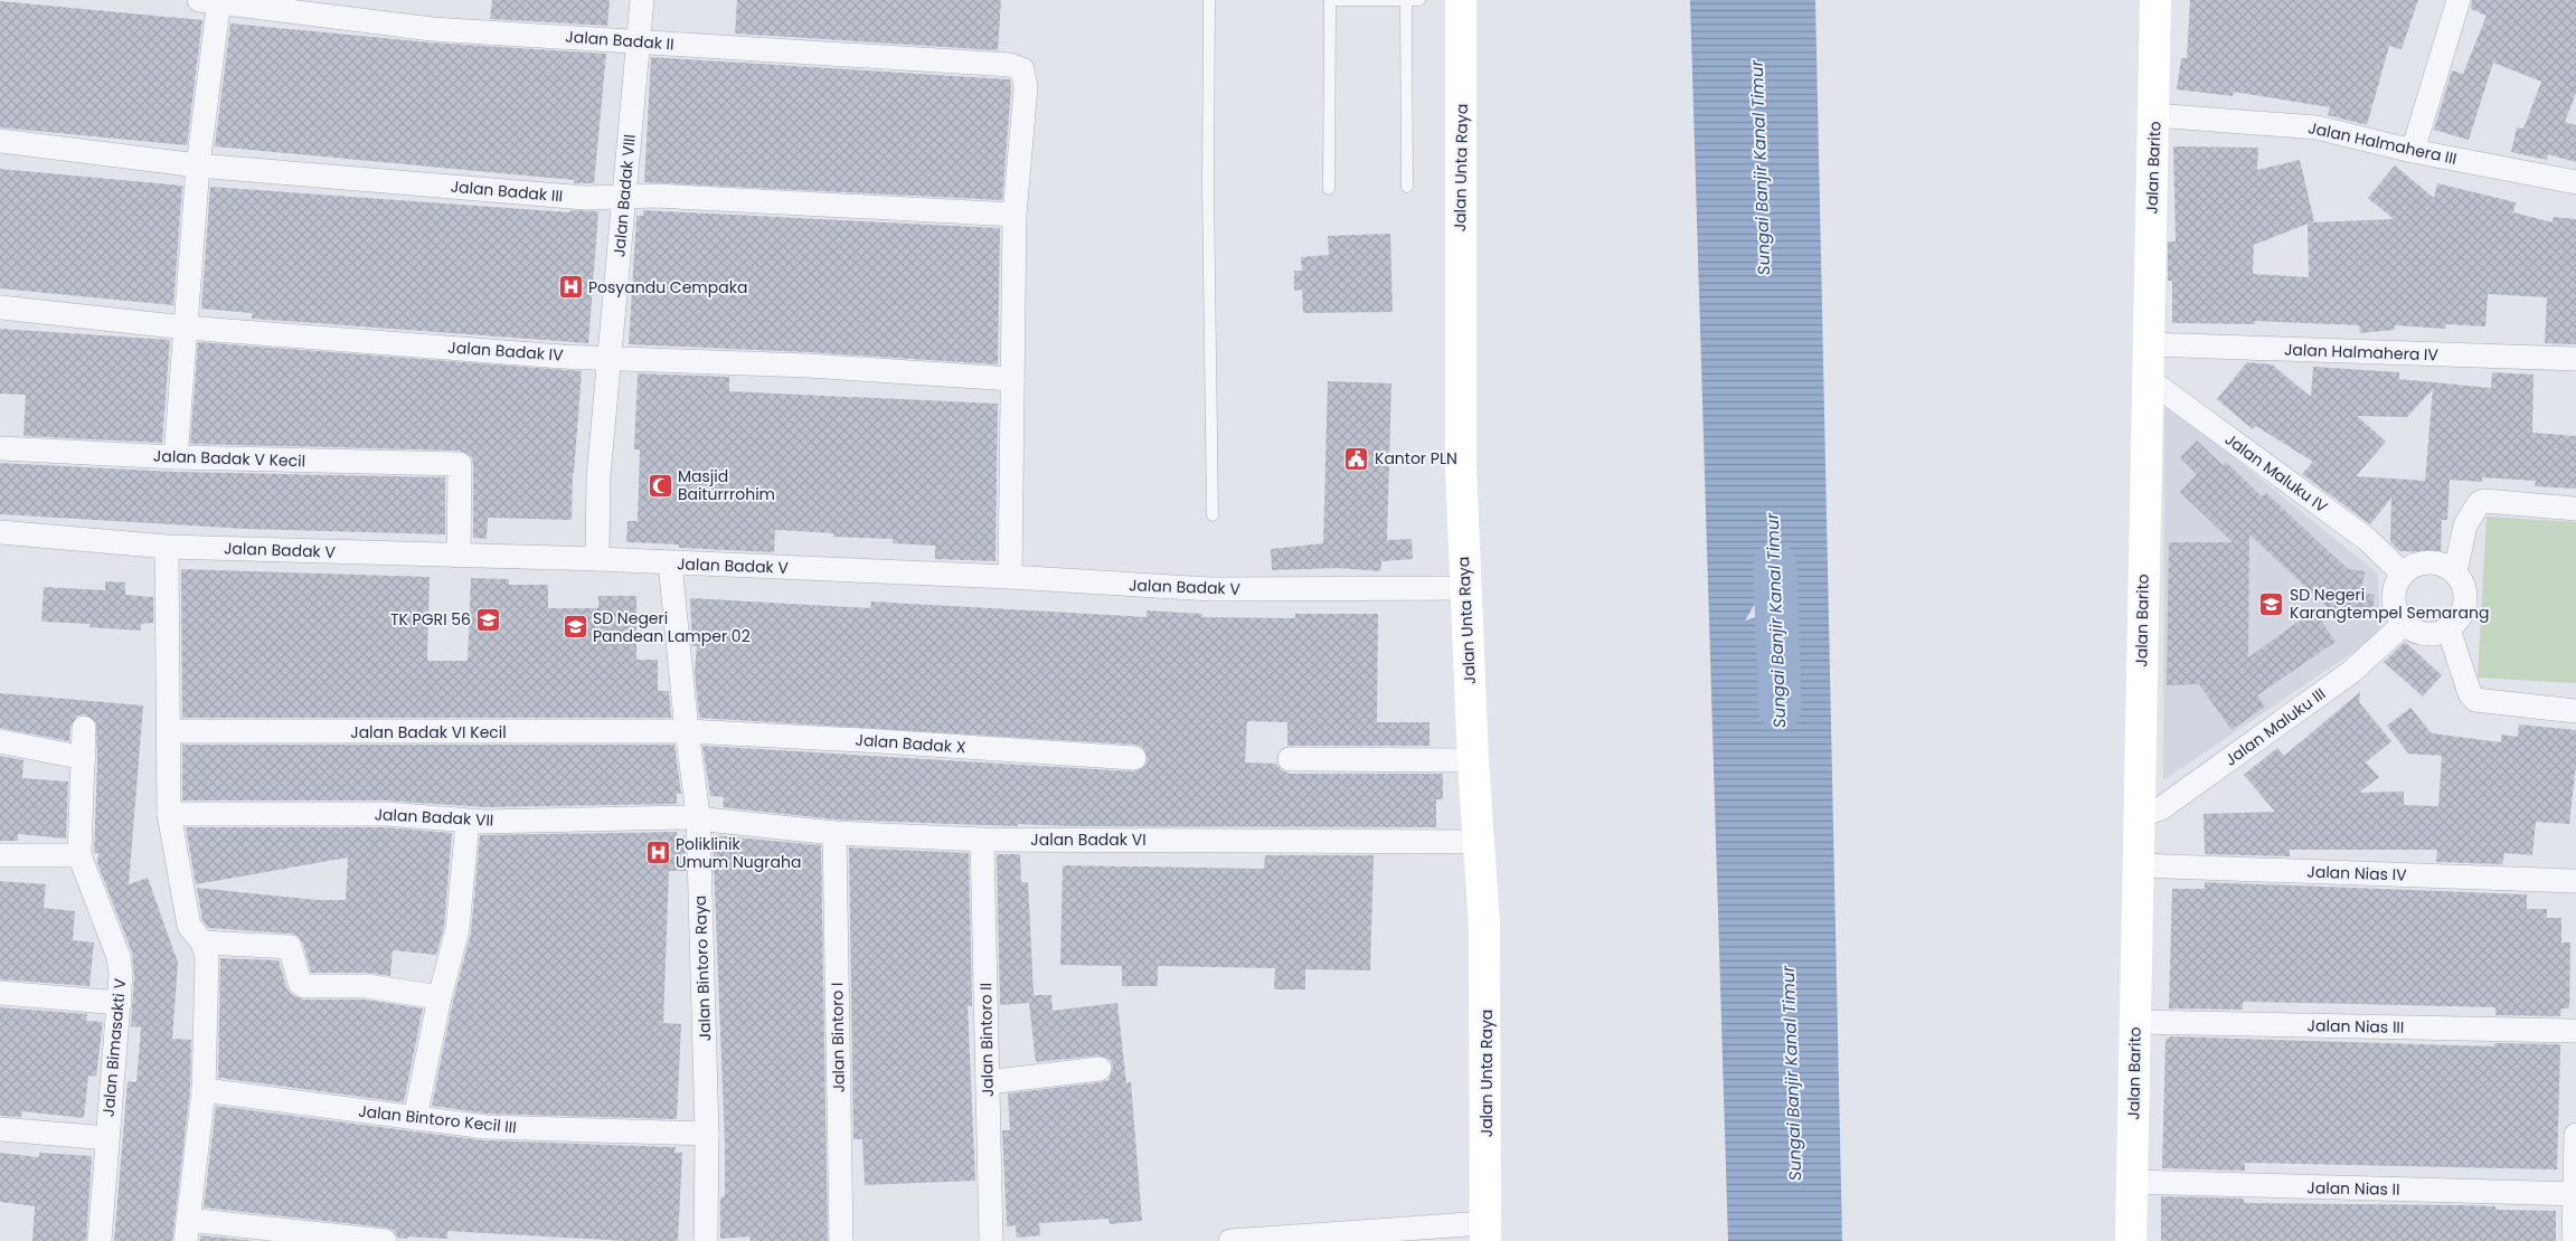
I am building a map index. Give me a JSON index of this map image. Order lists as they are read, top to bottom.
{
  "streets": {
    "street": [
      "Jalan Badak II",
      "Jalan Halmahera III",
      "Jalan Unta Raya",
      "Jalan Barito",
      "Jalan Badak III",
      "Jalan Badak VIII",
      "Jalan Badak IV",
      "Jalan Halmahera IV",
      "Jalan Badak V Kecil",
      "Jalan Maluku IV",
      "Jalan Badak V",
      "Jalan Maluku III",
      "Jalan Badak VI Kecil",
      "Jalan Badak X",
      "Jalan Badak VII",
      "Jalan Badak VI",
      "Jalan Nias IV",
      "Jalan Bintoro Raya",
      "Jalan Nias III",
      "Jalan Bintoro I",
      "Jalan Bintoro II",
      "Jalan Bimasakti V",
      "Jalan Bintoro Kecil III",
      "Jalan Nias II"
    ]
  },
  "crossings": [
    ["Jalan Badak II", "Jalan Badak III"],
    ["Jalan Badak II", "Jalan Badak VIII"],
    ["Jalan Halmahera III", "Jalan Barito"],
    ["Jalan Unta Raya", "Jalan Badak V"],
    ["Jalan Unta Raya", "Jalan Badak VI"],
    ["Jalan Barito", "Jalan Halmahera IV"],
    ["Jalan Barito", "Jalan Maluku IV"],
    ["Jalan Barito", "Jalan Maluku III"],
    ["Jalan Barito", "Jalan Nias IV"],
    ["Jalan Barito", "Jalan Nias III"],
    ["Jalan Barito", "Jalan Nias II"],
    ["Jalan Badak III", "Jalan Badak VIII"],
    ["Jalan Badak VIII", "Jalan Badak IV"],
    ["Jalan Badak VIII", "Jalan Badak V"],
    ["Jalan Badak V Kecil", "Jalan Badak V"],
    ["Jalan Maluku IV", "Jalan Maluku III"],
    ["Jalan Badak V", "Jalan Bintoro Raya"],
    ["Jalan Badak VI Kecil", "Jalan Badak X"],
    ["Jalan Badak VI Kecil", "Jalan Bintoro Raya"],
    ["Jalan Badak X", "Jalan Bintoro Raya"],
    ["Jalan Badak VII", "Jalan Badak VI"],
    ["Jalan Badak VII", "Jalan Bintoro Raya"],
    ["Jalan Badak VI", "Jalan Bintoro Raya"],
    ["Jalan Badak VI", "Jalan Bintoro I"],
    ["Jalan Badak VI", "Jalan Bintoro II"],
    ["Jalan Bintoro Raya", "Jalan Bintoro Kecil III"]
  ],
  "water": ["Sungai Banjir Kanal Timur"],
  "places": {
    "hospital": ["Posyandu Cempaka", "Poliklinik Umum Nugraha"],
    "public building": ["Kantor PLN"],
    "mosque": ["Masjid Baiturrrohim"],
    "school or university": ["SD Negeri Karangtempel Semarang", "TK PGRI 56", "SD Negeri Pandean Lamper 02"]
  }
}
